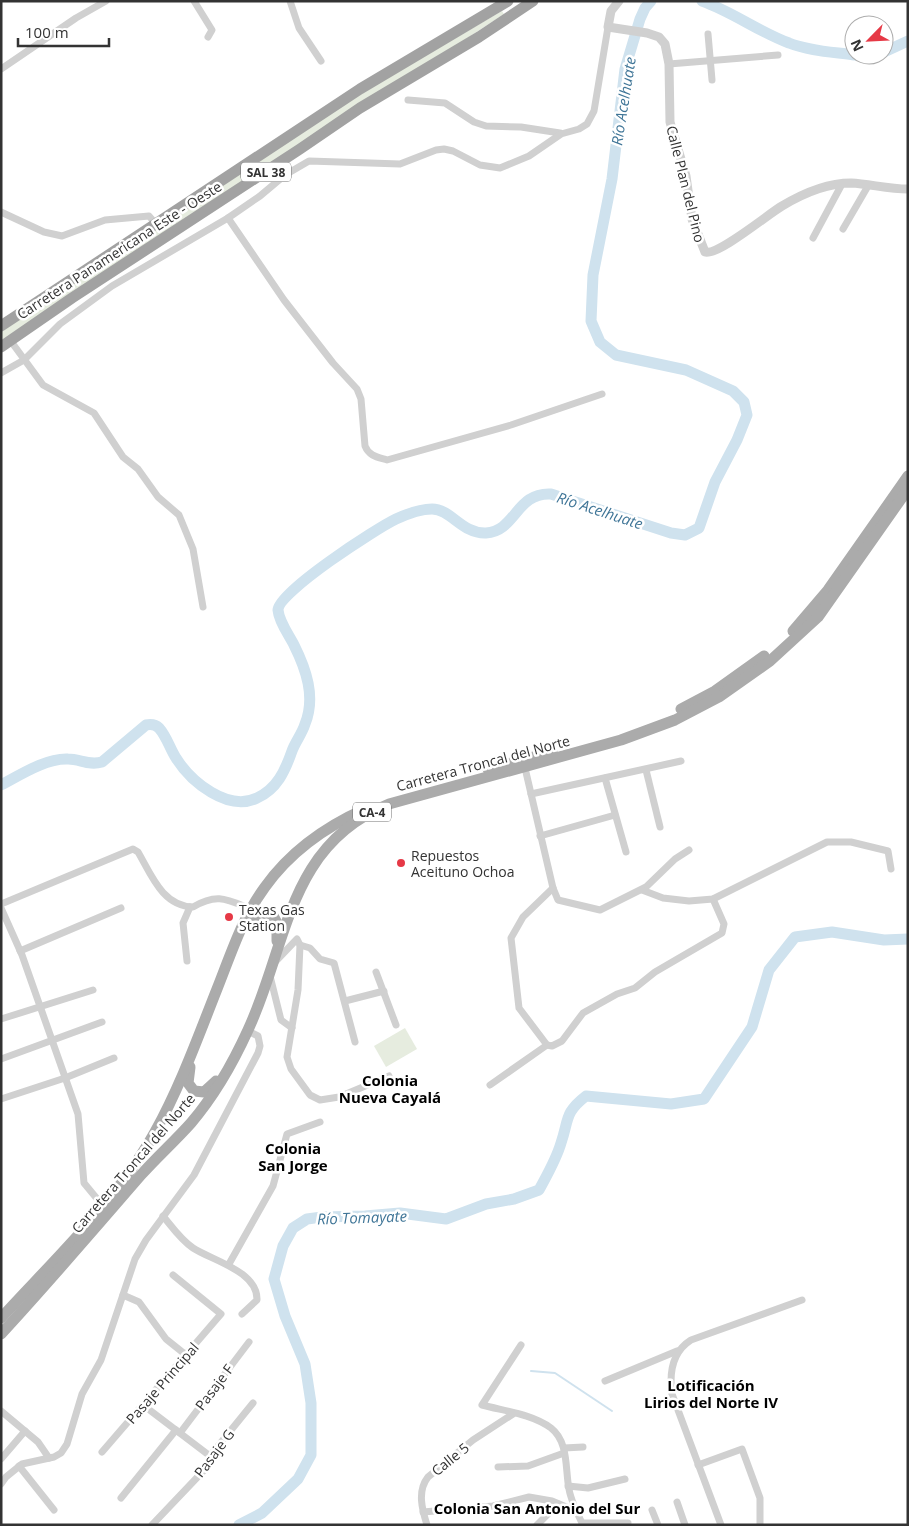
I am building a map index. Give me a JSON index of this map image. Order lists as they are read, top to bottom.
{
  "streets": {
    "highway": ["SAL 38", "Carretera Panamericana Este - Oeste"],
    "main road": ["Carretera Troncal del Norte", "CA-4"],
    "street": [
      "Calle Plan del Pino",
      "Pasaje Principal",
      "Pasaje F",
      "Pasaje G",
      "Calle 5"
    ]
  },
  "districts": [
    "Colonia Nueva Cayalá",
    "Colonia San Jorge",
    "Lotificación Lirios del Norte IV",
    "Colonia San Antonio del Sur"
  ],
  "water": ["Río Acelhuate", "Río Tomayate"],
  "places": ["Repuestos Aceituno Ochoa", "Texas Gas Station"],
  "scale_bar": "100 m",
  "north": "bottom left"
}
